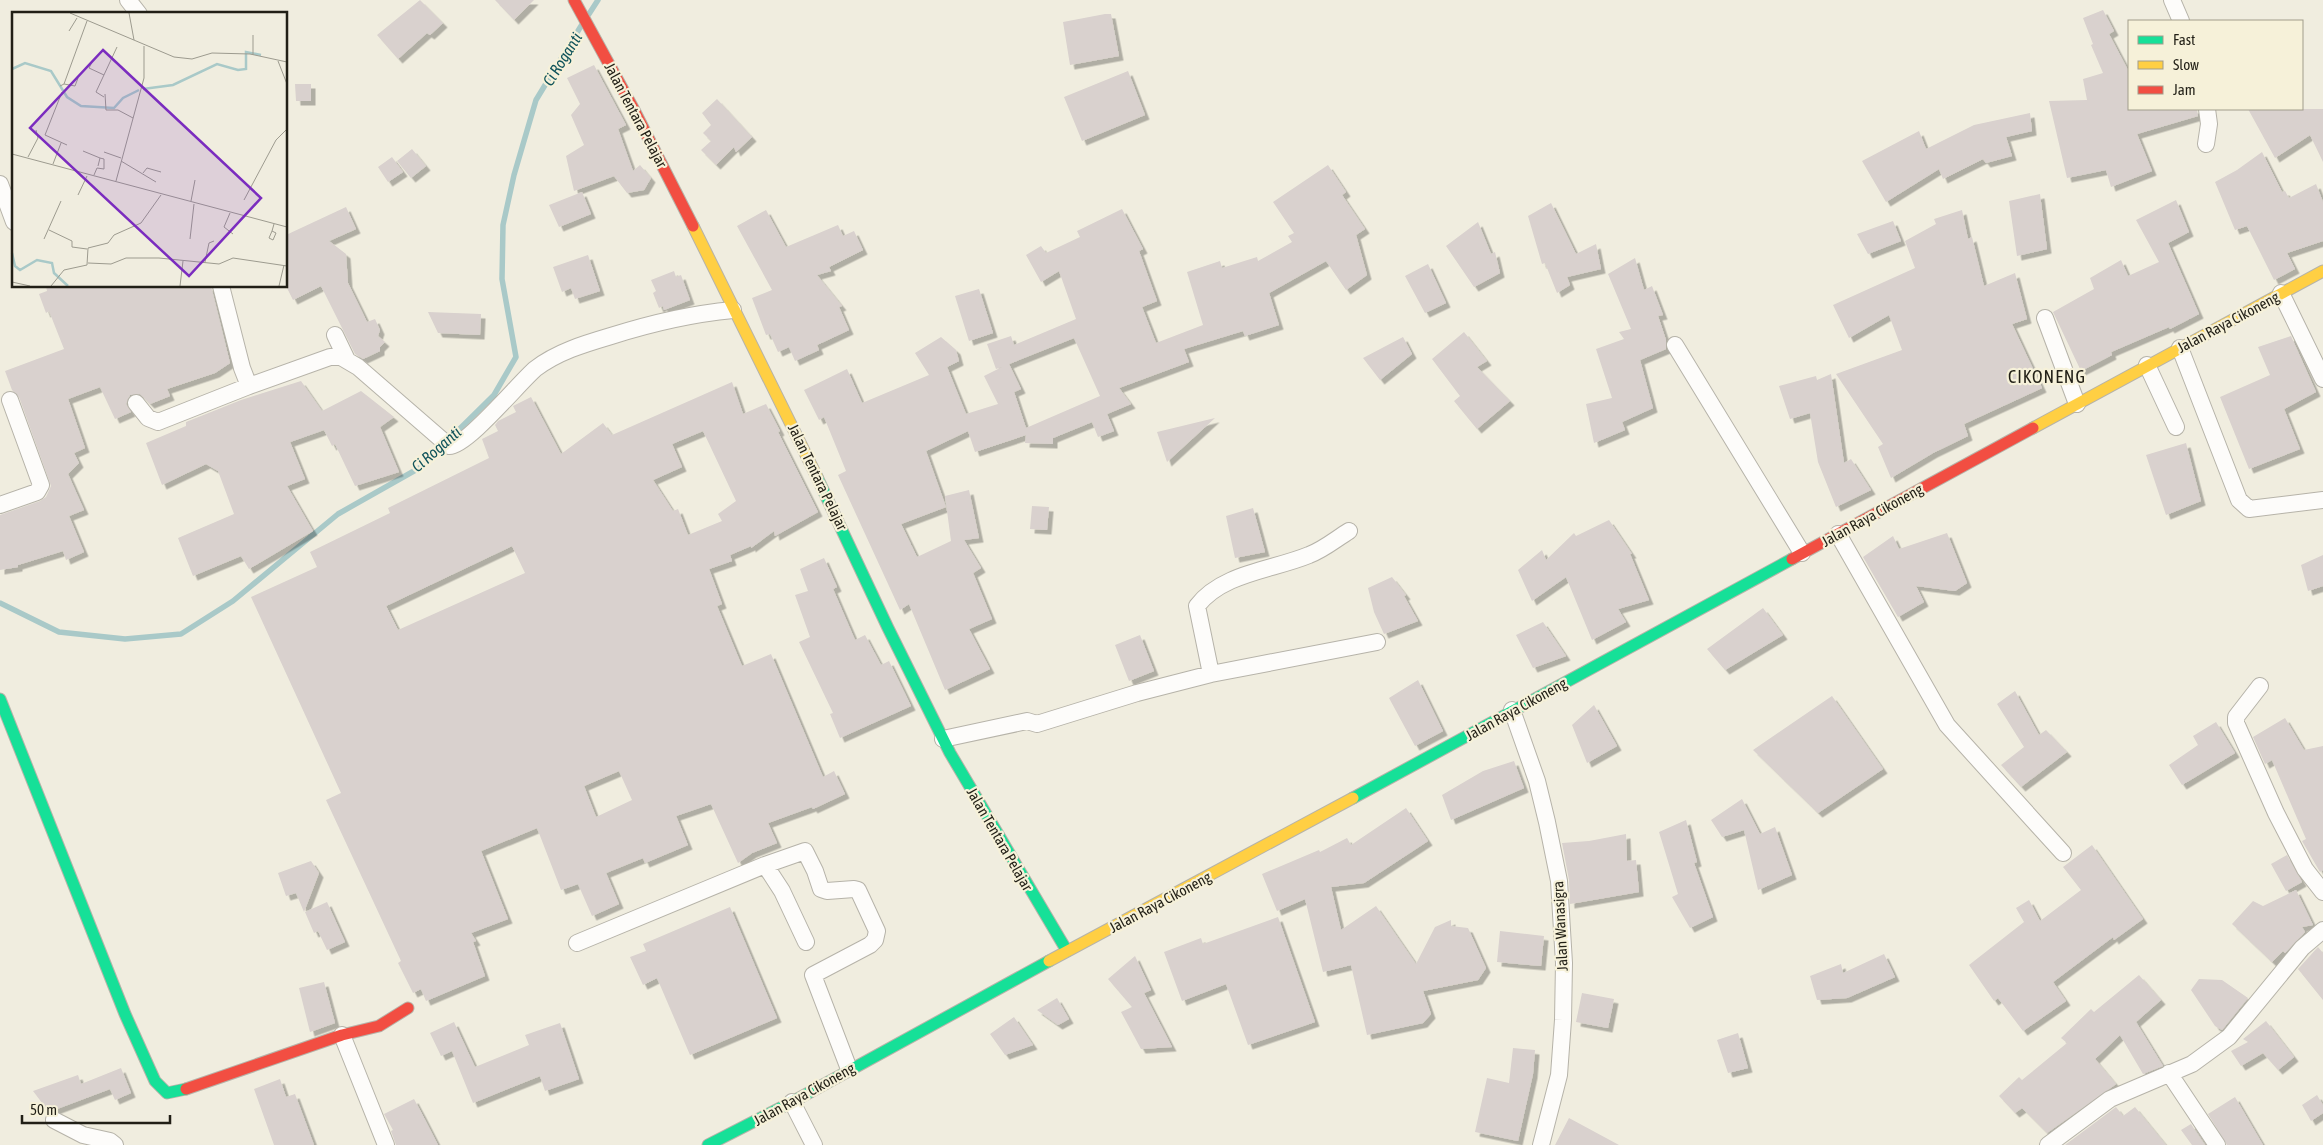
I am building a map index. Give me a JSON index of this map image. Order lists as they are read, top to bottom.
{
  "streets": {
    "main road": ["Jalan Tentara Pelajar", "Jalan Raya Cikoneng"],
    "street": ["Jalan Wanasigra"]
  },
  "crossings": [
    ["Jalan Tentara Pelajar", "Jalan Raya Cikoneng"],
    ["Jalan Raya Cikoneng", "Jalan Wanasigra"]
  ],
  "districts": ["CIKONENG"],
  "water": ["Ci Roganti"],
  "legend": ["Fast", "Slow", "Jam"],
  "scale_bar": "50 m"
}
